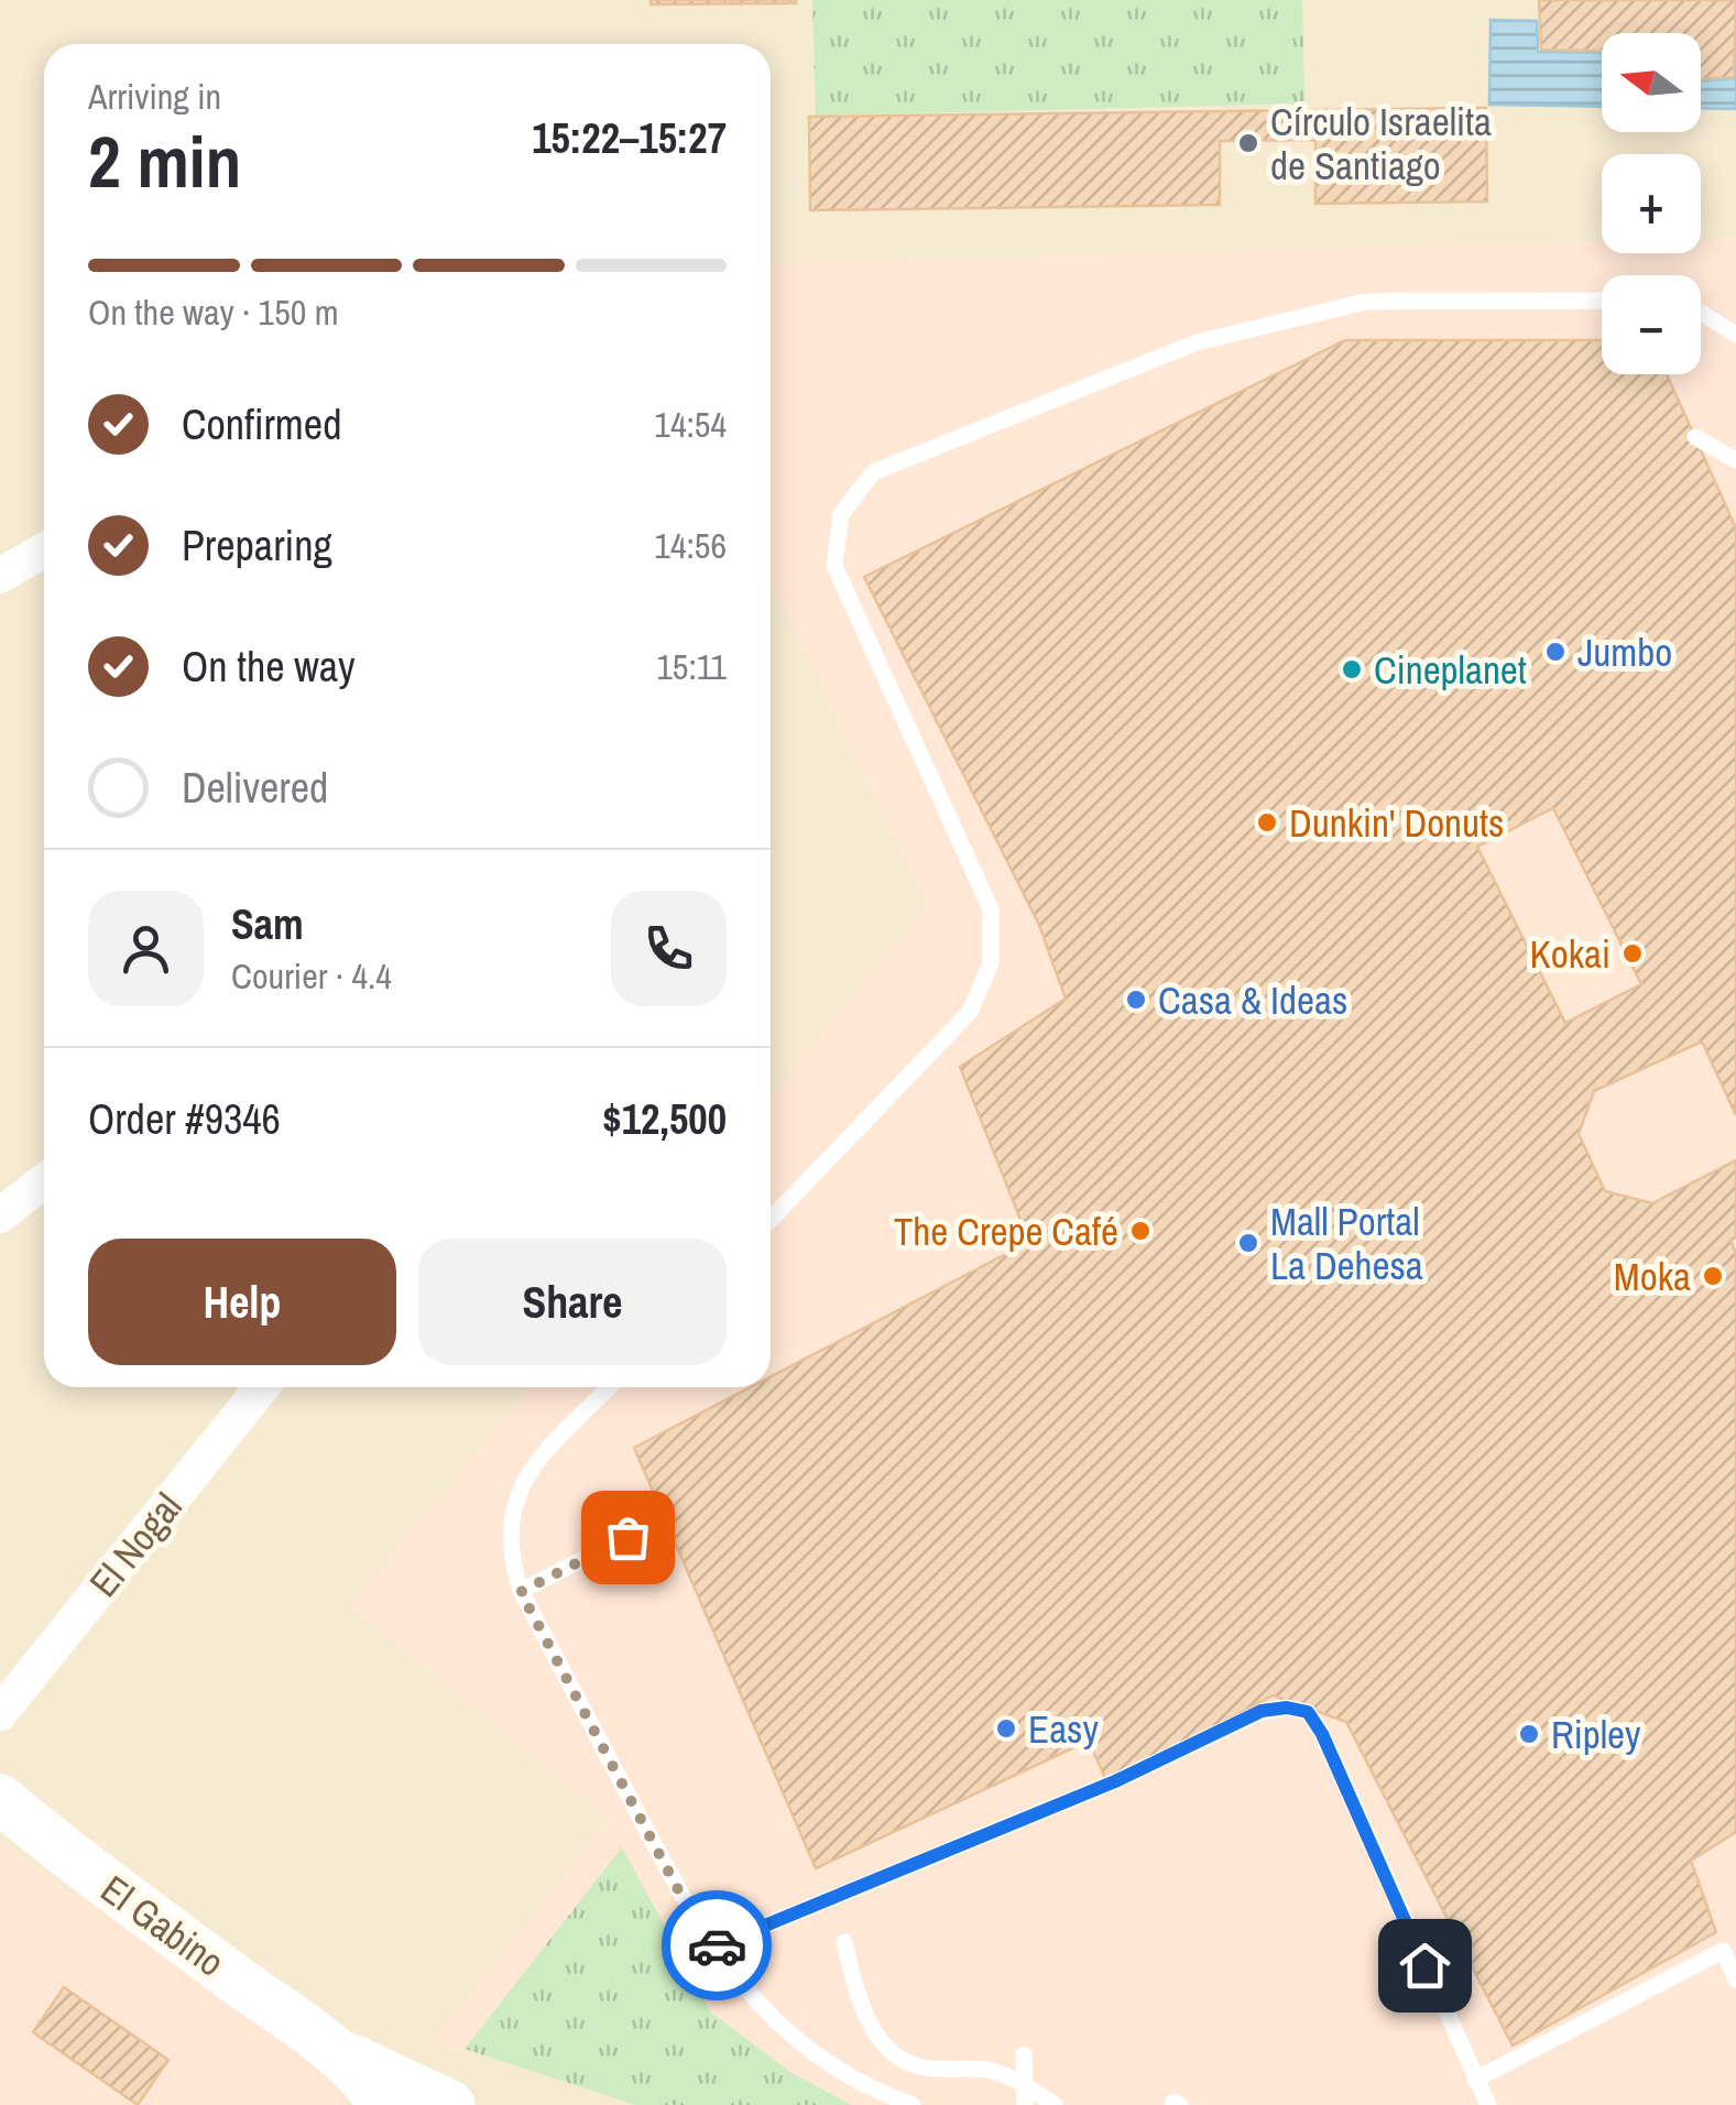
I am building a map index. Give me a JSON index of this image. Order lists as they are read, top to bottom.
{
  "streets": {
    "main road": ["El Gabino"],
    "street": ["El Nogal"]
  },
  "places": [
    "Círculo Israelita de Santiago",
    "Jumbo",
    "Cineplanet",
    "Dunkin' Donuts",
    "Kokai",
    "Casa & Ideas",
    "The Crepe Café",
    "Mall Portal La Dehesa",
    "Moka",
    "Easy",
    "Ripley"
  ],
  "north": "left",
  "page": {
    "map_buttons": ["+", "−"],
    "heading": ["2 min", "Arriving in", "15:22–15:27"],
    "panel": [
      "Sam",
      "Courier · 4.4",
      "Order #9346",
      "$12,500"
    ],
    "bar": "On the way · 150 m",
    "list": [
      ["Confirmed", "14:54"],
      ["Preparing", "14:56"],
      ["On the way", "15:11"],
      "Delivered"
    ],
    "buttons": ["Help", "Share"]
  }
}
